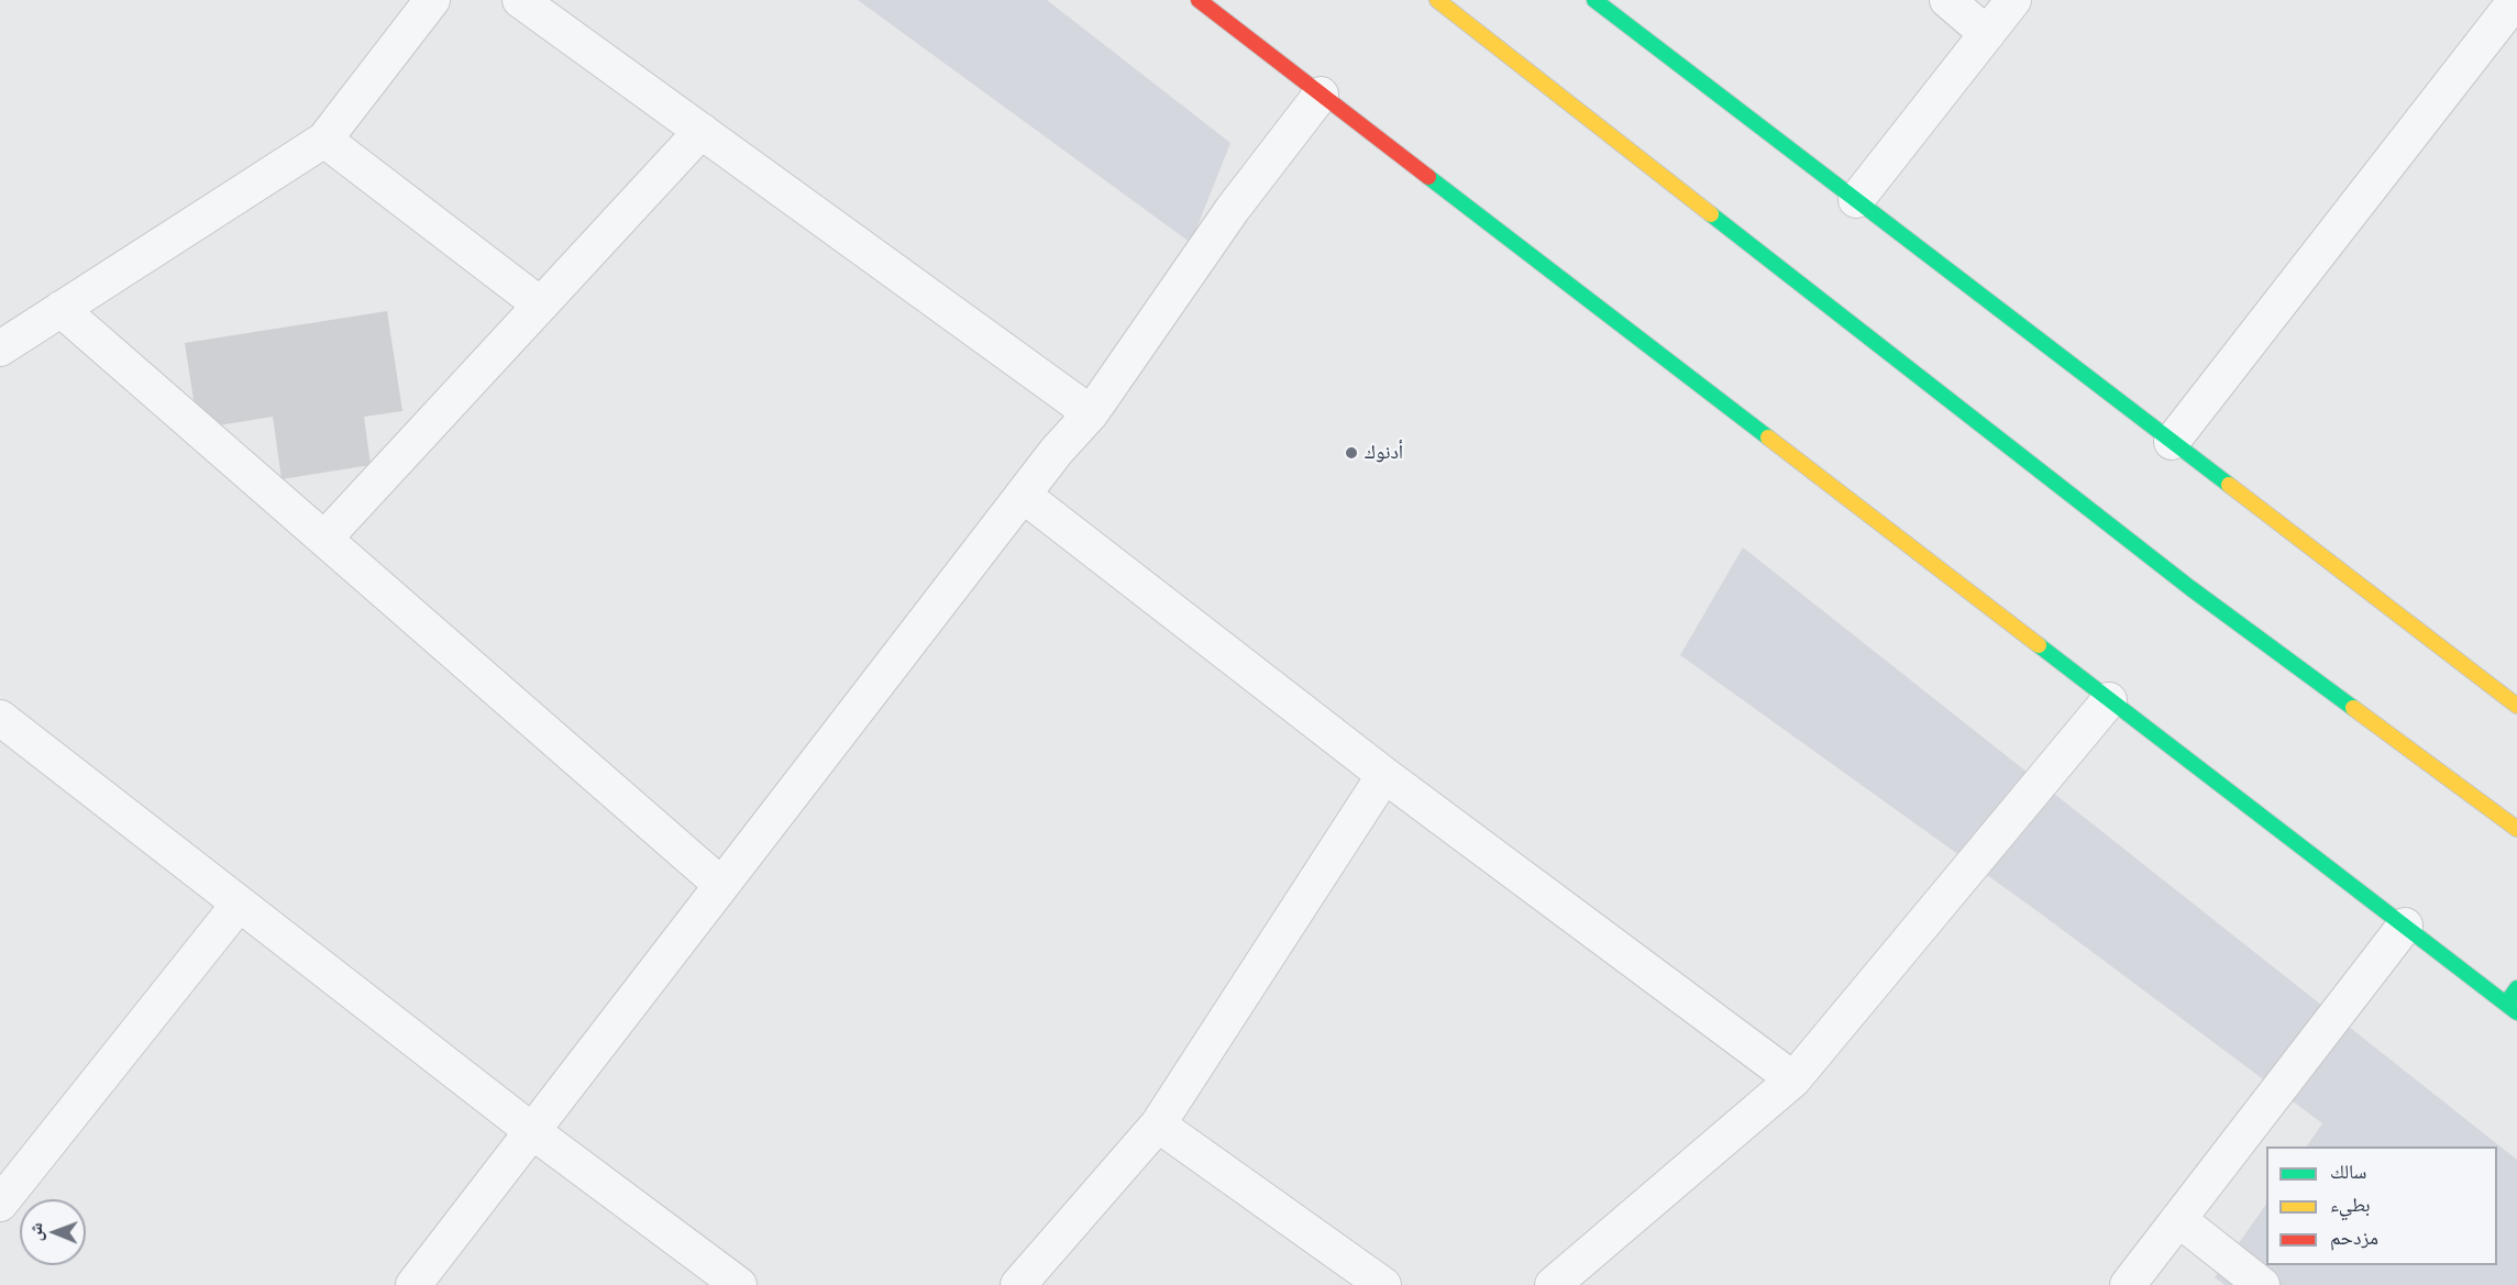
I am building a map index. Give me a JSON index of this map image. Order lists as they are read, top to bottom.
{
  "places": ["أدنوك"],
  "legend": ["سالك", "بطيء", "مزدحم"],
  "north": "left"
}
